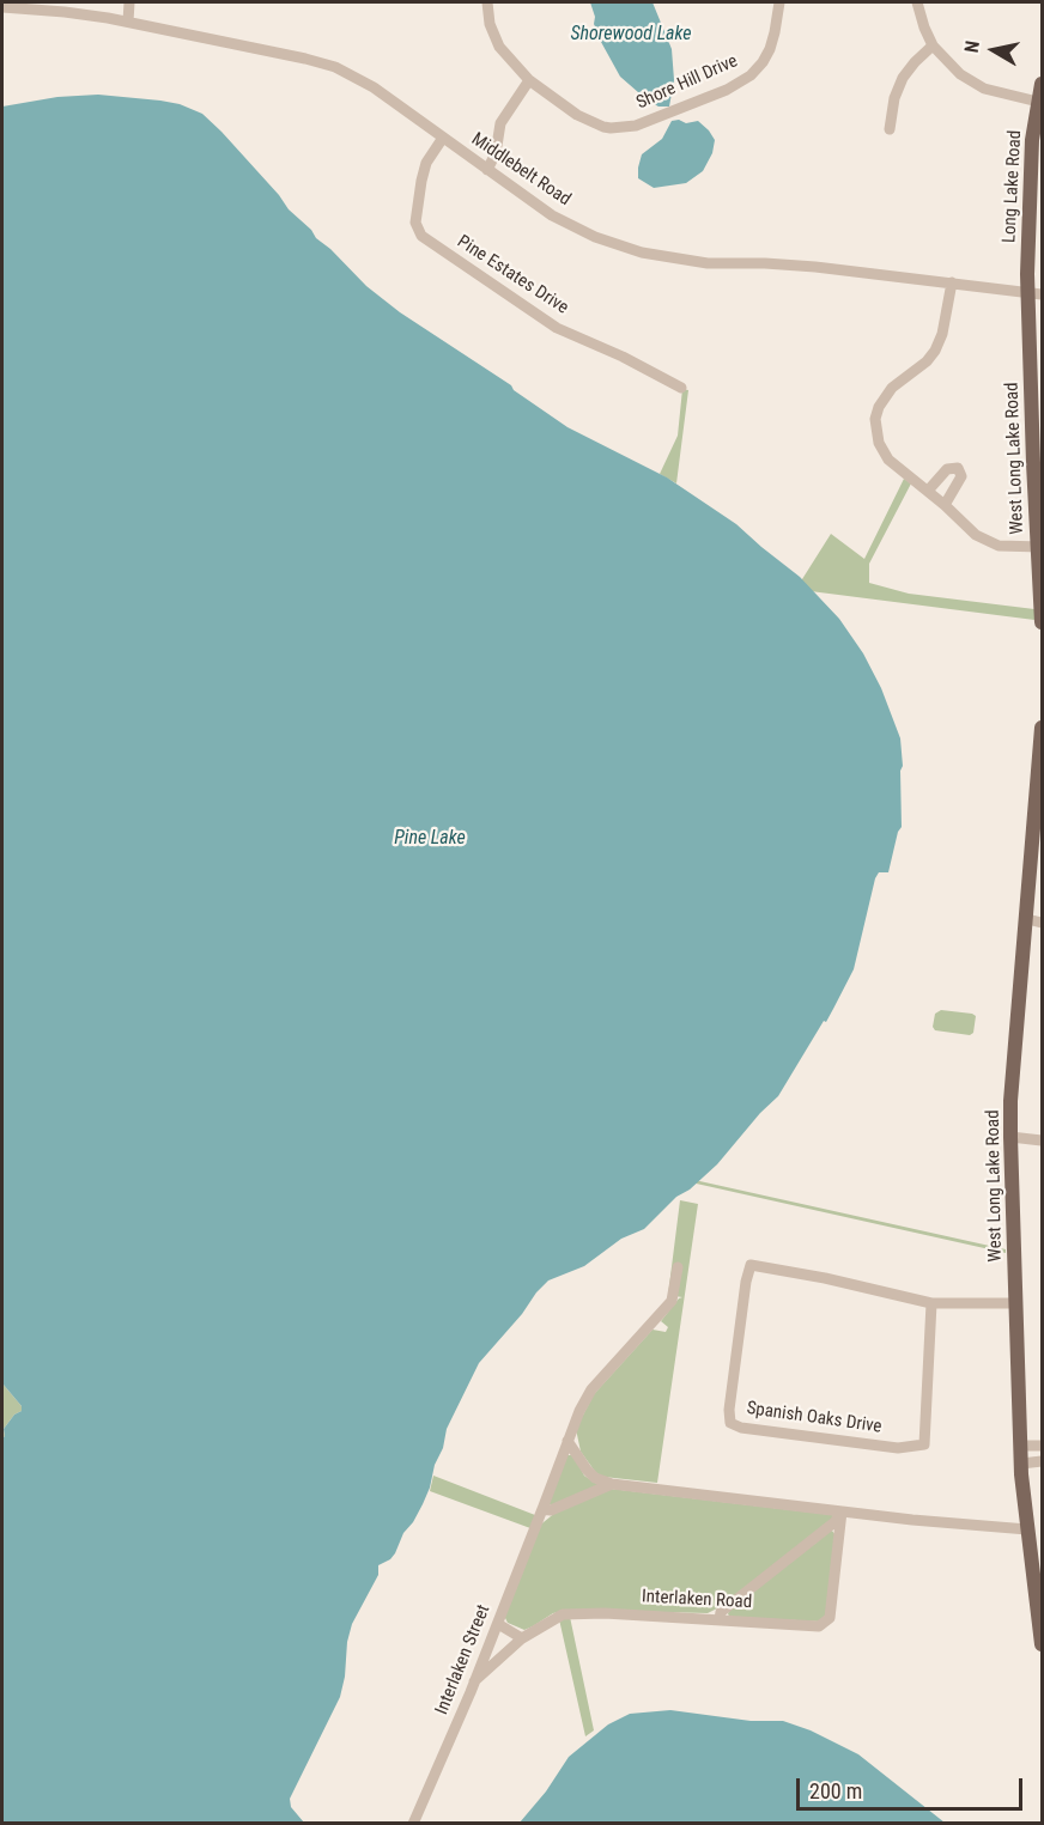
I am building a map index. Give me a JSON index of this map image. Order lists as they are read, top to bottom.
{
  "streets": {
    "main road": ["Long Lake Road", "West Long Lake Road"],
    "street": [
      "Shore Hill Drive",
      "Middlebelt Road",
      "Pine Estates Drive",
      "Spanish Oaks Drive",
      "Interlaken Road",
      "Interlaken Street"
    ]
  },
  "crossings": [
    ["Middlebelt Road", "Long Lake Road"],
    ["Middlebelt Road", "Pine Estates Drive"],
    ["Middlebelt Road", "West Long Lake Road"],
    ["Long Lake Road", "West Long Lake Road"],
    ["West Long Lake Road", "Spanish Oaks Drive"],
    ["Interlaken Road", "Interlaken Street"]
  ],
  "water": ["Shorewood Lake", "Pine Lake"],
  "scale_bar": "200 m",
  "north": "left"
}
